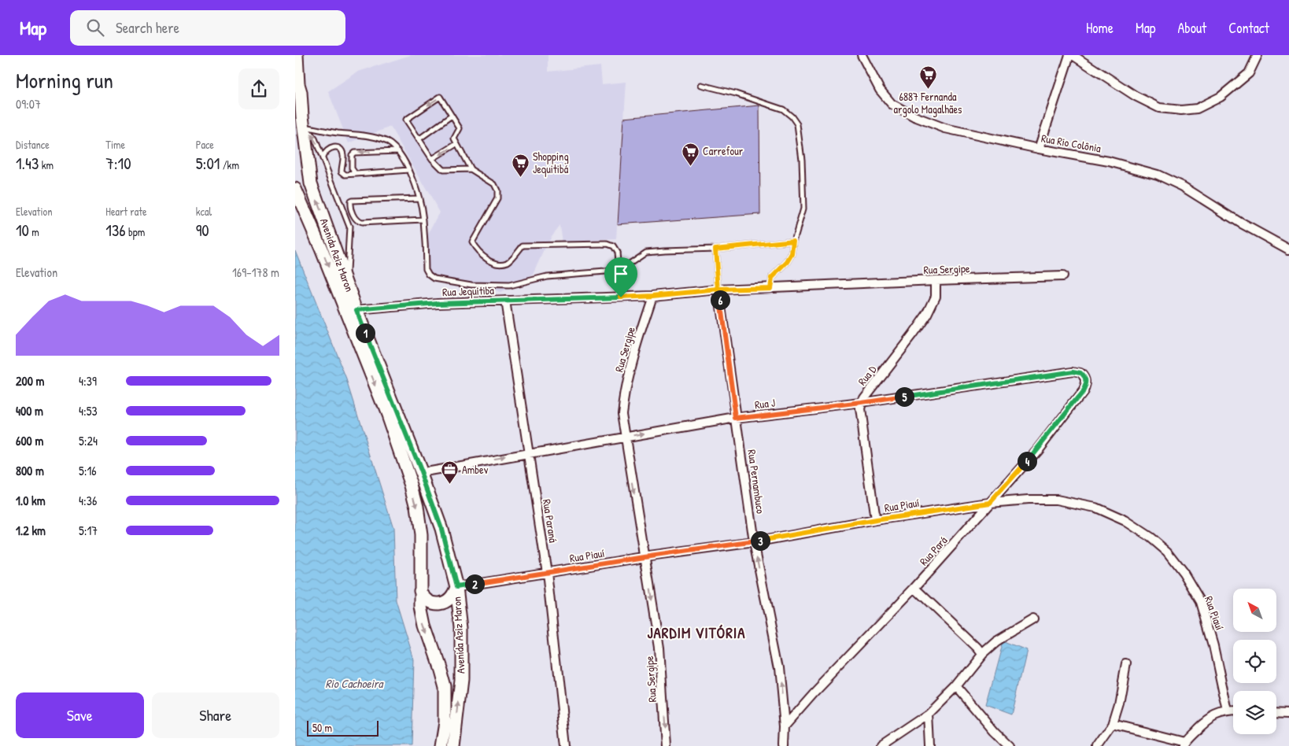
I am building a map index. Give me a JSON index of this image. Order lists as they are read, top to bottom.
{
  "streets": {
    "main road": ["Avenida Aziz Maron"],
    "street": [
      "Rua Rio Colônia",
      "Rua Sergipe",
      "Rua Jequitiba",
      "Rua D",
      "Rua J",
      "Rua Pernambuco",
      "Rua Piauí",
      "Rua Paraná",
      "Rua Pará"
    ]
  },
  "crossings": [
    ["Avenida Aziz Maron", "Rua Jequitiba"],
    ["Avenida Aziz Maron", "Rua J"],
    ["Avenida Aziz Maron", "Rua Piauí"],
    ["Rua Sergipe", "Rua Jequitiba"],
    ["Rua Sergipe", "Rua D"],
    ["Rua Sergipe", "Rua J"],
    ["Rua Sergipe", "Rua Pernambuco"],
    ["Rua Sergipe", "Rua Piauí"],
    ["Rua Jequitiba", "Rua Paraná"],
    ["Rua D", "Rua J"],
    ["Rua D", "Rua Piauí"],
    ["Rua J", "Rua Pernambuco"],
    ["Rua J", "Rua Paraná"],
    ["Rua J", "Rua Pará"],
    ["Rua Pernambuco", "Rua Piauí"],
    ["Rua Pernambuco", "Rua Pará"],
    ["Rua Piauí", "Rua Paraná"],
    ["Rua Piauí", "Rua Pará"]
  ],
  "one_way": ["Rua Sergipe", "Rua Pernambuco"],
  "districts": ["JARDIM VITÓRIA"],
  "water": ["Rio Cachoeira"],
  "places": {
    "supermarket": ["6887 Fernanda argolo Magalhães", "Carrefour", "Shopping Jequitibá"],
    "office": ["Ambev"]
  },
  "scale_bar": "50 m",
  "north": "top left",
  "page": {
    "header": "Map",
    "search": "Search here",
    "nav": [
      "Home",
      "Map",
      "About",
      "Contact"
    ],
    "heading": ["Morning run", "09:07"],
    "stats": [
      ["Distance", "1.43 km"],
      ["Time", "7:10"],
      ["Pace", "5:01 /km"],
      ["Elevation", "10 m"],
      ["Heart rate", "136 bpm"],
      ["kcal", "90"]
    ],
    "chart": ["Elevation", "169–178 m"],
    "pins": [
      "6",
      "1",
      "5",
      "4",
      "3",
      "2"
    ],
    "list": [
      {
        "name": "200 m",
        "note": "4:39"
      },
      {
        "name": "400 m",
        "note": "4:53"
      },
      {
        "name": "600 m",
        "note": "5:24"
      },
      {
        "name": "800 m",
        "note": "5:16"
      },
      {
        "name": "1.0 km",
        "note": "4:36"
      },
      {
        "name": "1.2 km",
        "note": "5:17"
      }
    ],
    "buttons": ["Save", "Share"],
    "scale": "50 m"
  }
}
